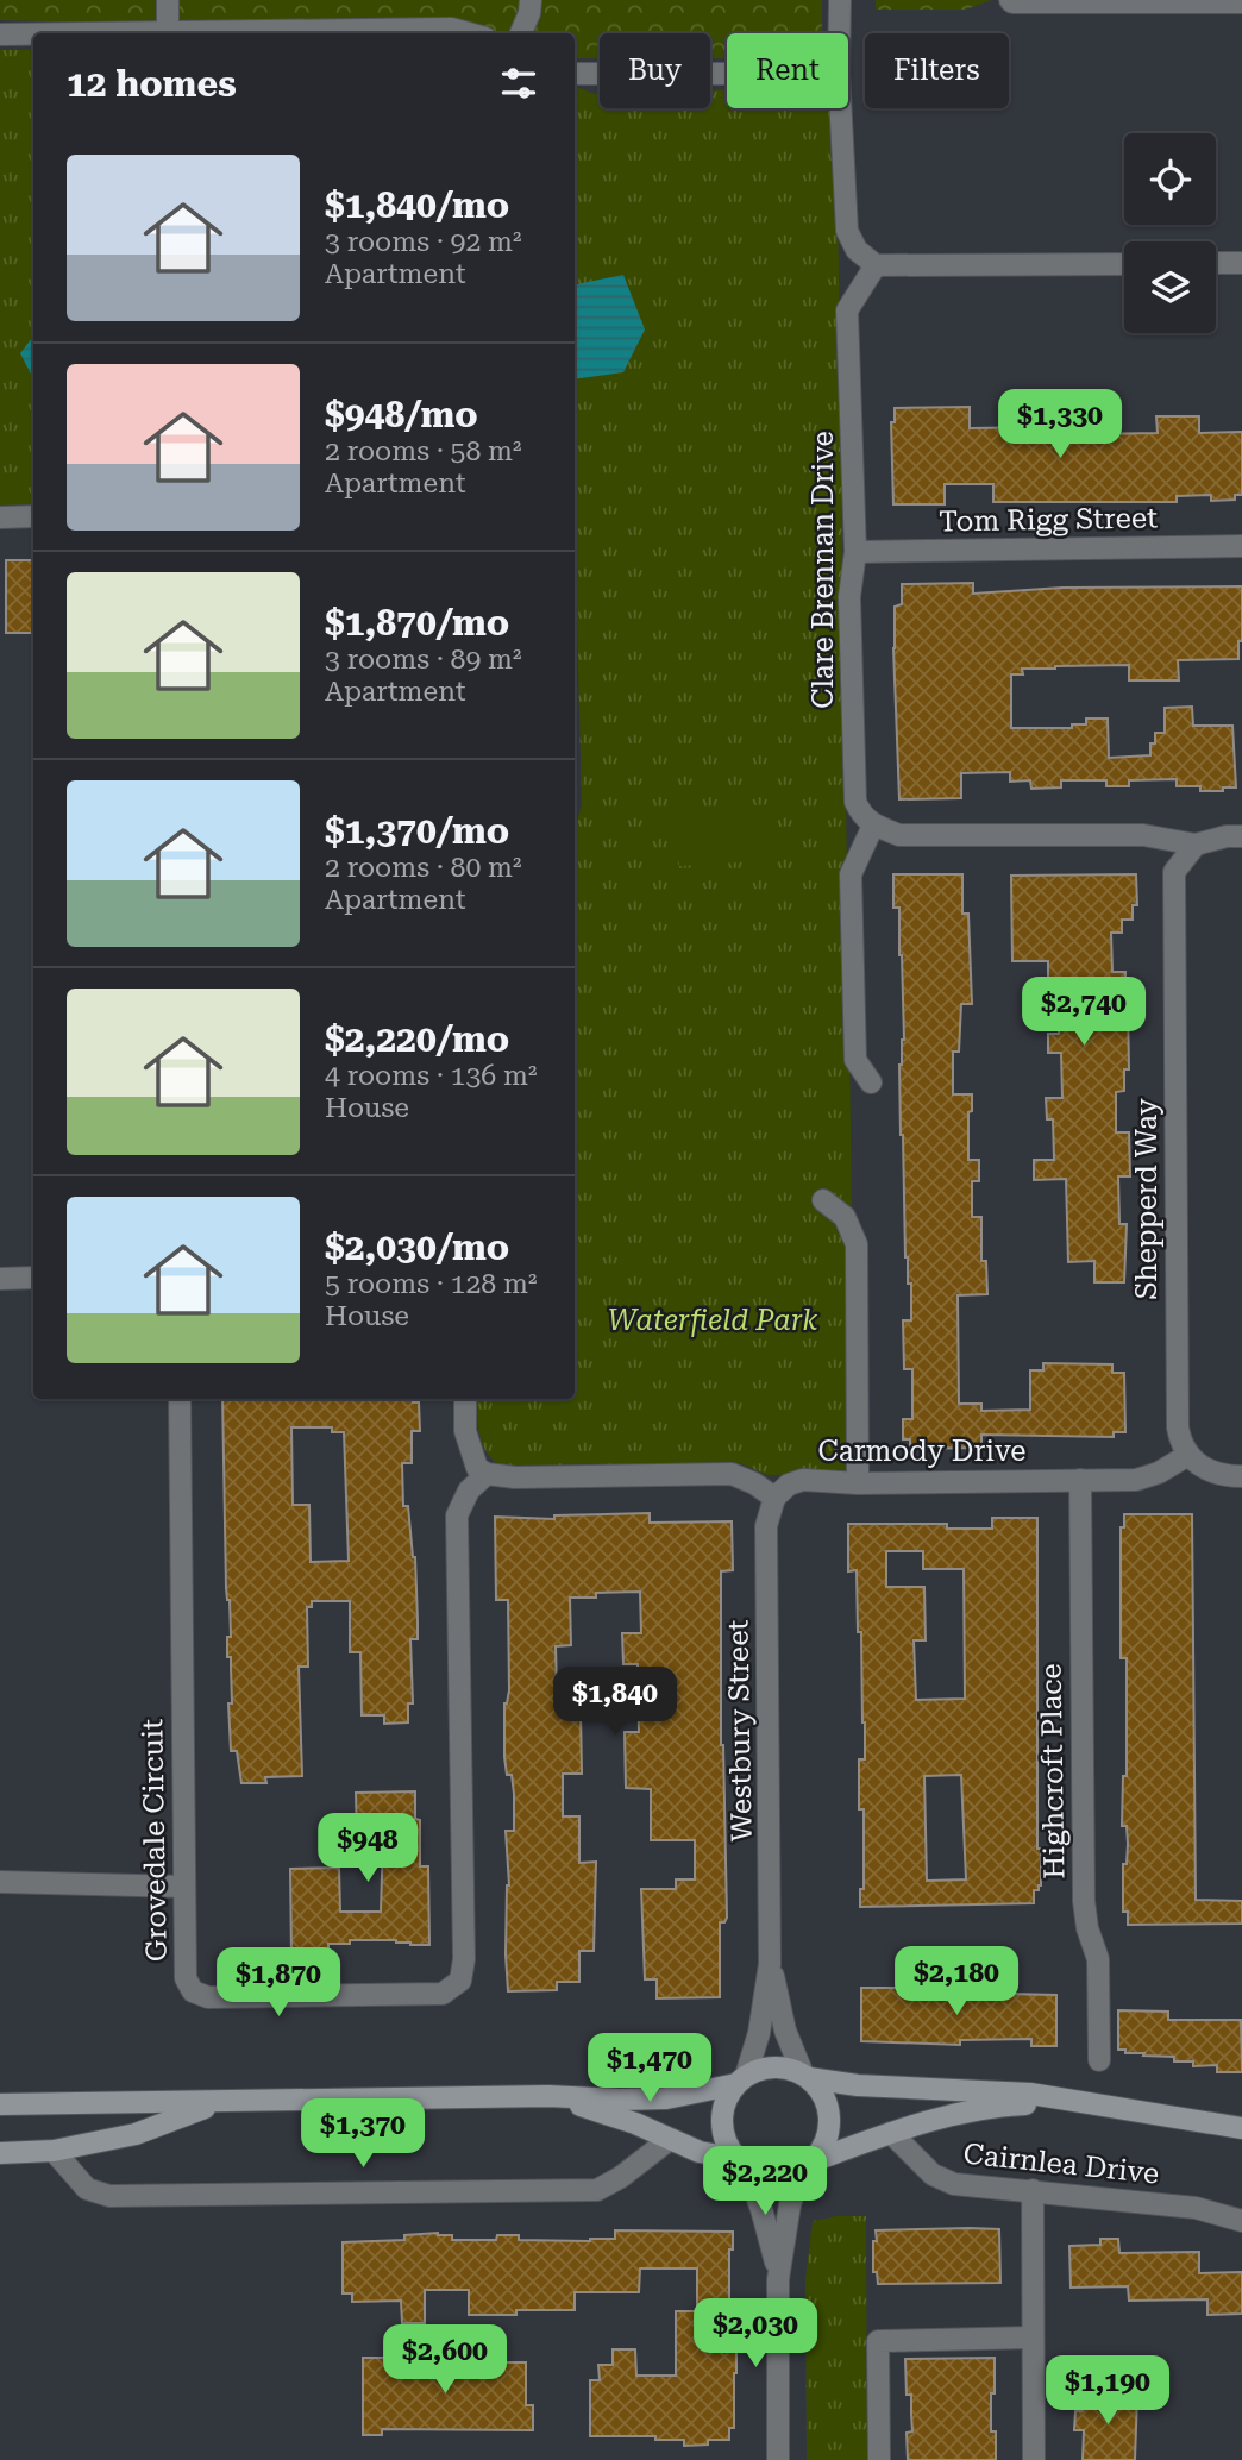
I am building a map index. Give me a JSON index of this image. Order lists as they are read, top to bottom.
{
  "streets": {
    "street": [
      "Tom Rigg Street",
      "Clare Brennan Drive",
      "Shepperd Way",
      "Carmody Drive",
      "Westbury Street",
      "Highcroft Place",
      "Grovedale Circuit",
      "Cairnlea Drive"
    ]
  },
  "crossings": [
    ["Tom Rigg Street", "Clare Brennan Drive"],
    ["Shepperd Way", "Carmody Drive"],
    ["Carmody Drive", "Westbury Street"],
    ["Carmody Drive", "Highcroft Place"],
    ["Westbury Street", "Cairnlea Drive"]
  ],
  "parks": ["Waterfield Park"],
  "page": {
    "chip": ["Buy", "Rent", "Filters"],
    "heading": "12 homes",
    "list": [
      {
        "name": "$1,840/mo",
        "note": "3 rooms · 92 m² · Apartment"
      },
      {
        "name": "$948/mo",
        "note": "2 rooms · 58 m² · Apartment"
      },
      {
        "name": "$1,870/mo",
        "note": "3 rooms · 89 m² · Apartment"
      },
      {
        "name": "$1,370/mo",
        "note": "2 rooms · 80 m² · Apartment"
      },
      {
        "name": "$2,220/mo",
        "note": "4 rooms · 136 m² · House"
      },
      {
        "name": "$2,030/mo",
        "note": "5 rooms · 128 m² · House"
      }
    ],
    "price": [
      "$1,330",
      "$2,740",
      "$1,840",
      "$948",
      "$2,180",
      "$1,870",
      "$1,470",
      "$1,370",
      "$2,220",
      "$2,030",
      "$2,600",
      "$1,190"
    ]
  }
}
